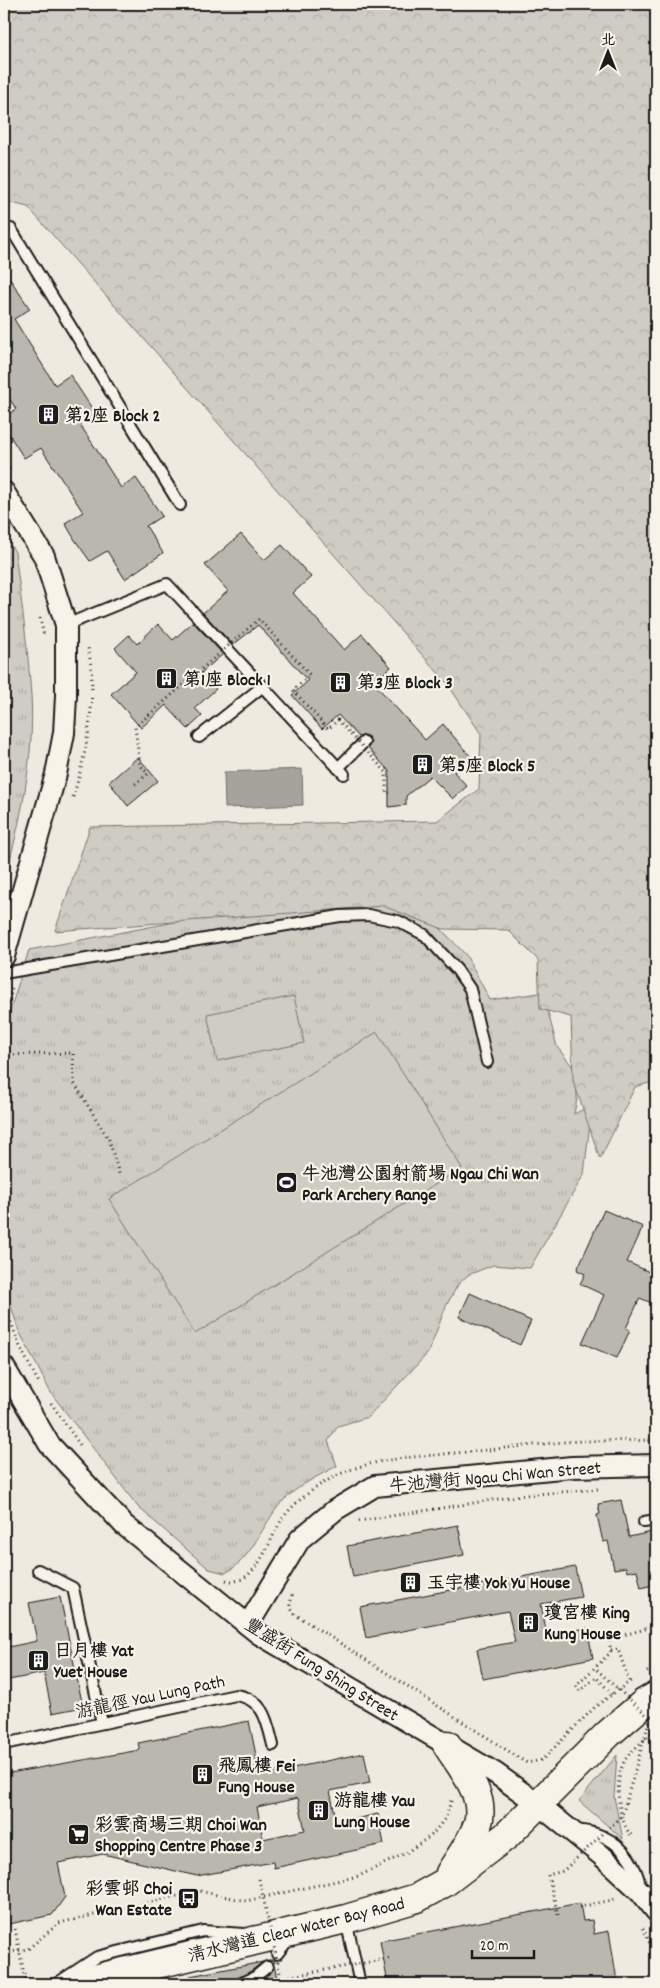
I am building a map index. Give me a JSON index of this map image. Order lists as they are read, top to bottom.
{
  "streets": {
    "main road": ["清水灣道 Clear Water Bay Road"],
    "street": ["牛池灣街 Ngau Chi Wan Street", "豐盛街 Fung Shing Street"],
    "lane": ["游龍徑 Yau Lung Path"]
  },
  "crossings": [
    ["牛池灣街 Ngau Chi Wan Street", "豐盛街 Fung Shing Street"],
    ["豐盛街 Fung Shing Street", "清水灣道 Clear Water Bay Road"]
  ],
  "places": {
    "building": [
      "第2座 Block 2",
      "第1座 Block 1",
      "第3座 Block 3",
      "第5座 Block 5",
      "玉宇樓 Yok Yu House",
      "瓊宮樓 King Kung House",
      "日月樓 Yat Yuet House",
      "飛鳳樓 Fei Fung House",
      "游龍樓 Yau Lung House"
    ],
    "sports": ["牛池灣公園射箭場 Ngau Chi Wan Park Archery Range"],
    "supermarket": ["彩雲商場三期 Choi Wan Shopping Centre Phase 3"],
    "bus stop": ["彩雲邨 Choi Wan Estate"]
  },
  "scale_bar": "20 m",
  "north": "top"
}
